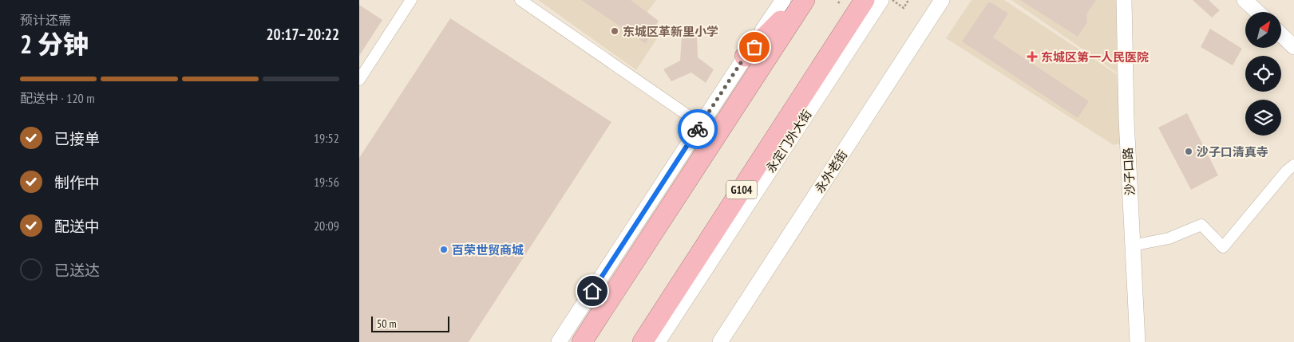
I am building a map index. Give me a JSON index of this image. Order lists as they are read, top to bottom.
{
  "streets": {
    "highway": ["永定门外大街", "G104"],
    "street": ["永外老街", "沙子口路"]
  },
  "places": {
    "other": ["东城区革新里小学", "沙子口清真寺", "百荣世贸商城"],
    "health": ["东城区第一人民医院"]
  },
  "scale_bar": "50 m",
  "north": "top right",
  "page": {
    "heading": ["2 分钟", "预计还需", "20:17–20:22"],
    "bar": "配送中 · 120 m",
    "list": [
      ["已接单", "19:52"],
      ["制作中", "19:56"],
      ["配送中", "20:09"],
      "已送达"
    ],
    "scale": "50 m"
  }
}
